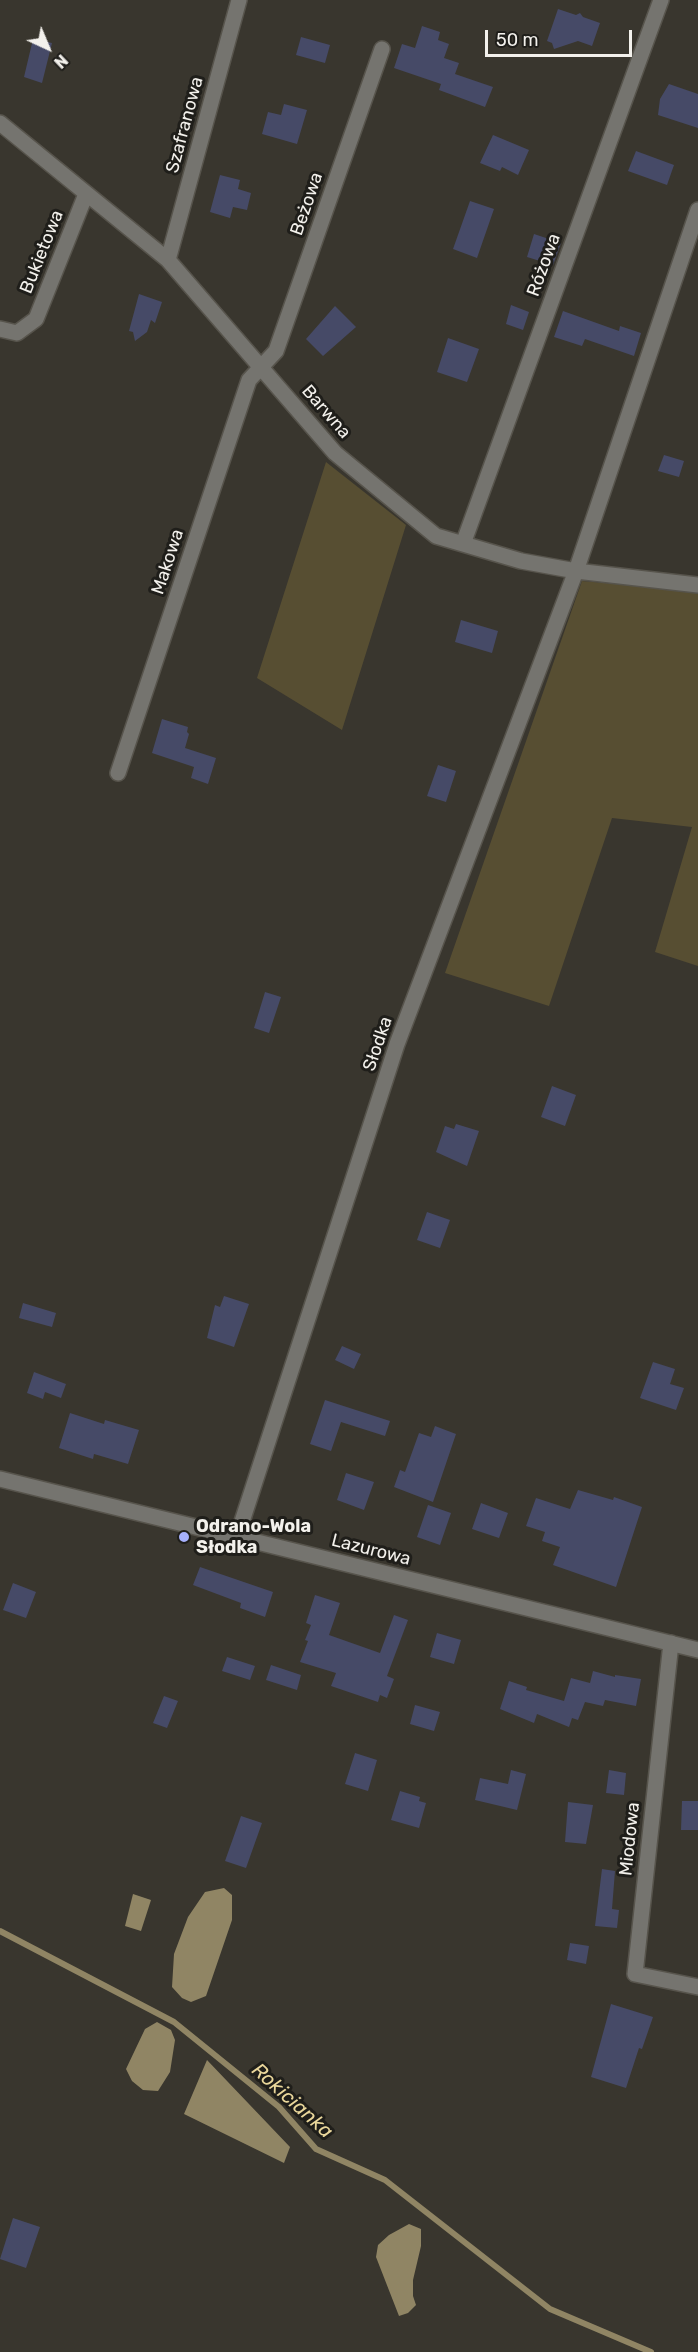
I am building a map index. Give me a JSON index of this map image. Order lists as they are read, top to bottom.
{
  "streets": {
    "street": [
      "Szafranowa",
      "Beżowa",
      "Bukietowa",
      "Różowa",
      "Barwna",
      "Makowa",
      "Słodka",
      "Lazurowa",
      "Miodowa"
    ]
  },
  "crossings": [
    ["Szafranowa", "Barwna"],
    ["Beżowa", "Barwna"],
    ["Beżowa", "Makowa"],
    ["Bukietowa", "Barwna"],
    ["Różowa", "Barwna"],
    ["Barwna", "Makowa"],
    ["Barwna", "Słodka"],
    ["Słodka", "Lazurowa"],
    ["Lazurowa", "Miodowa"]
  ],
  "water": ["Rokicianka"],
  "places": ["Odrano-Wola Słodka"],
  "scale_bar": "50 m",
  "north": "bottom right"
}
